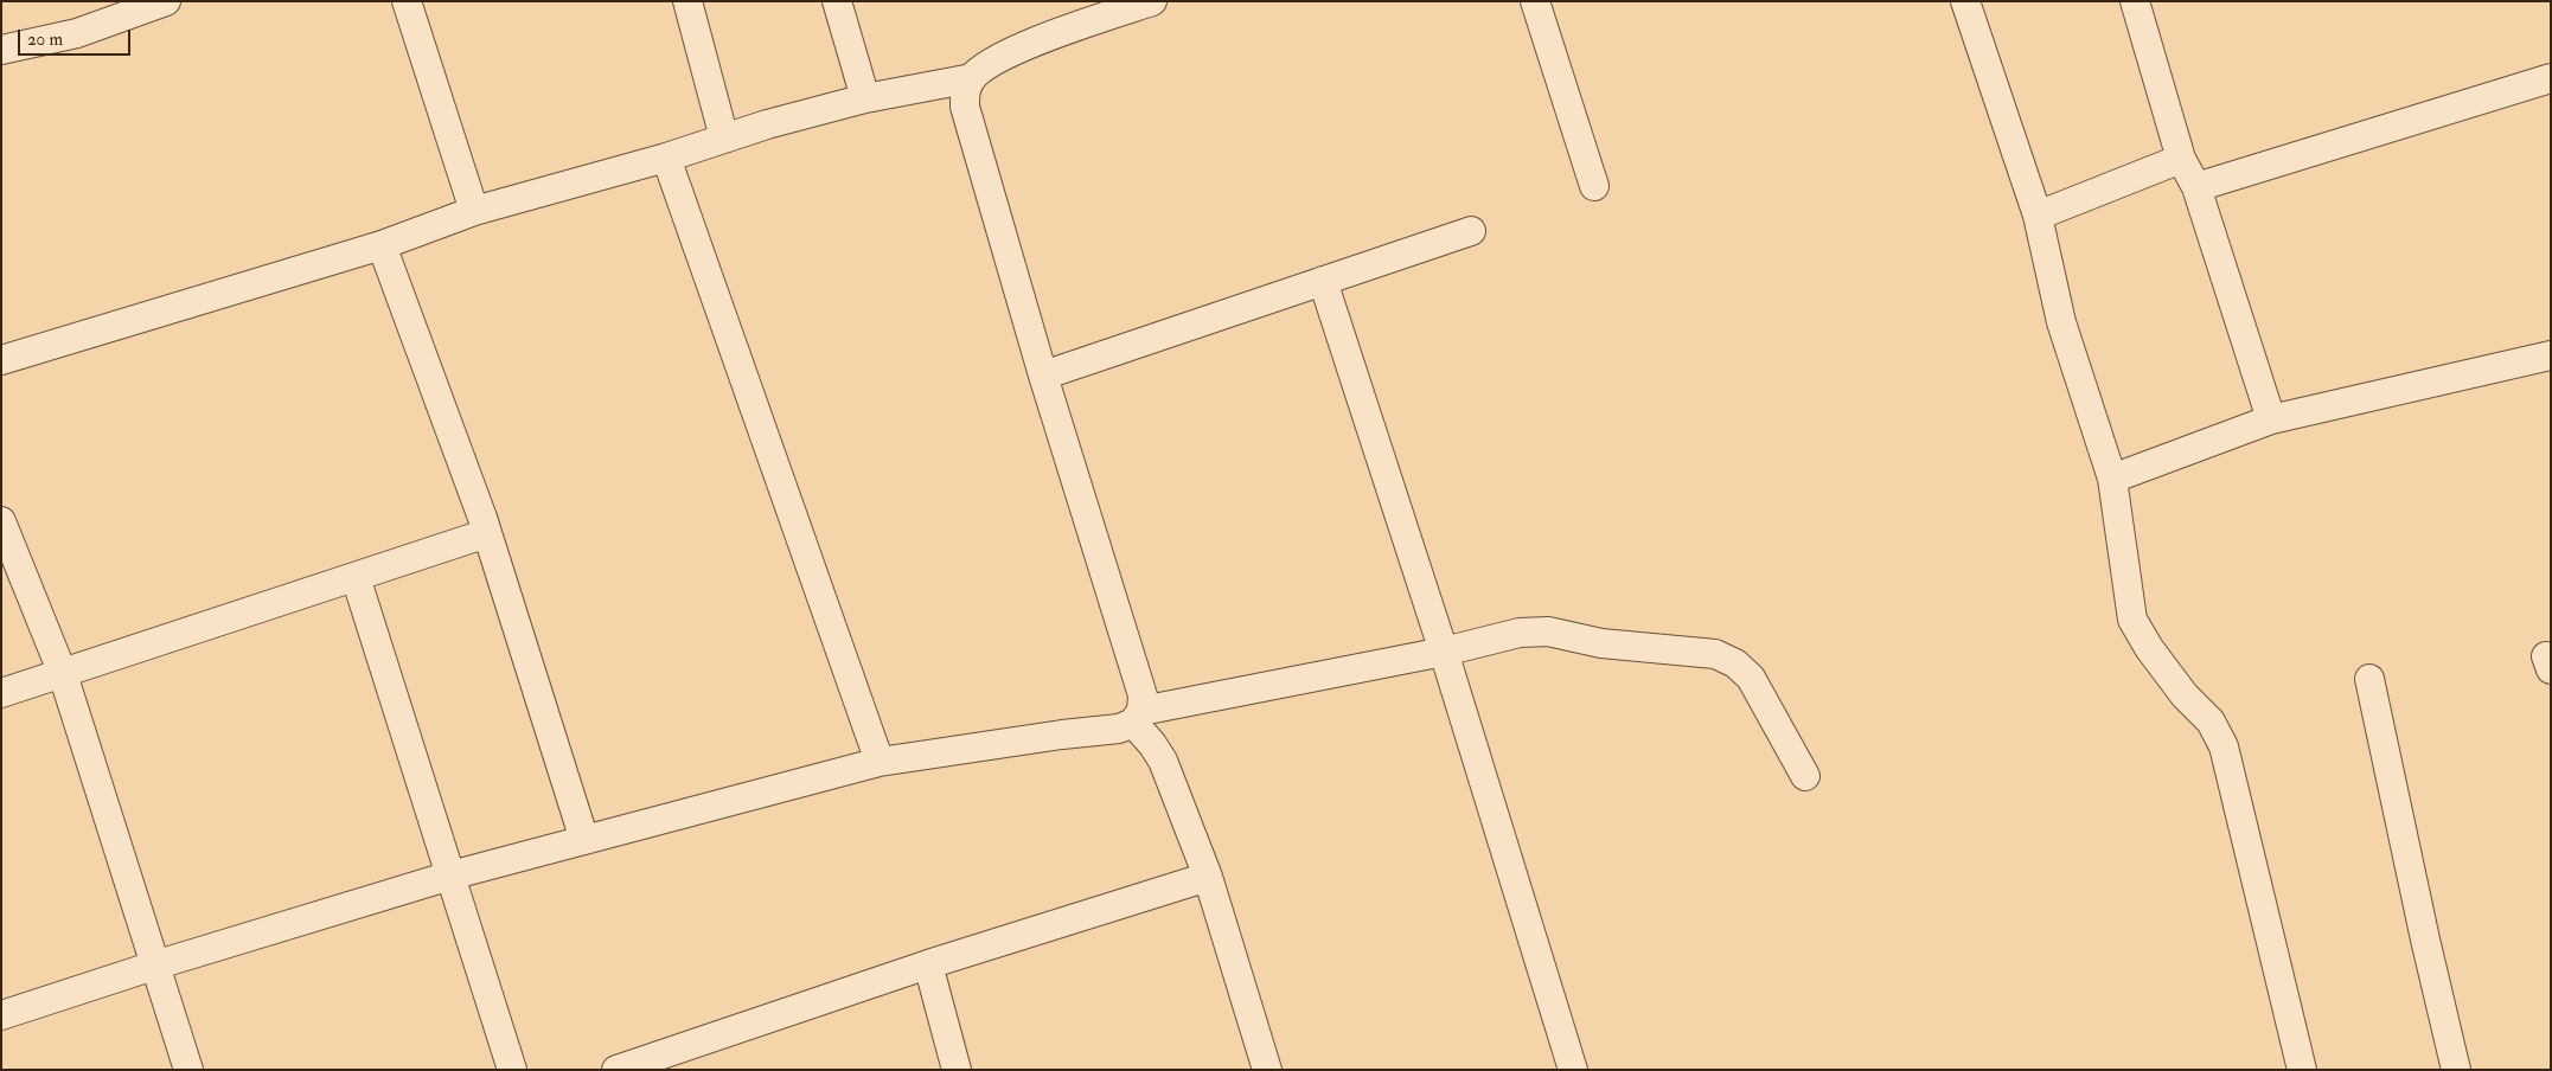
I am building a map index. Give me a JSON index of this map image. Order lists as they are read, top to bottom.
{
  "scale_bar": "20 m"
}
